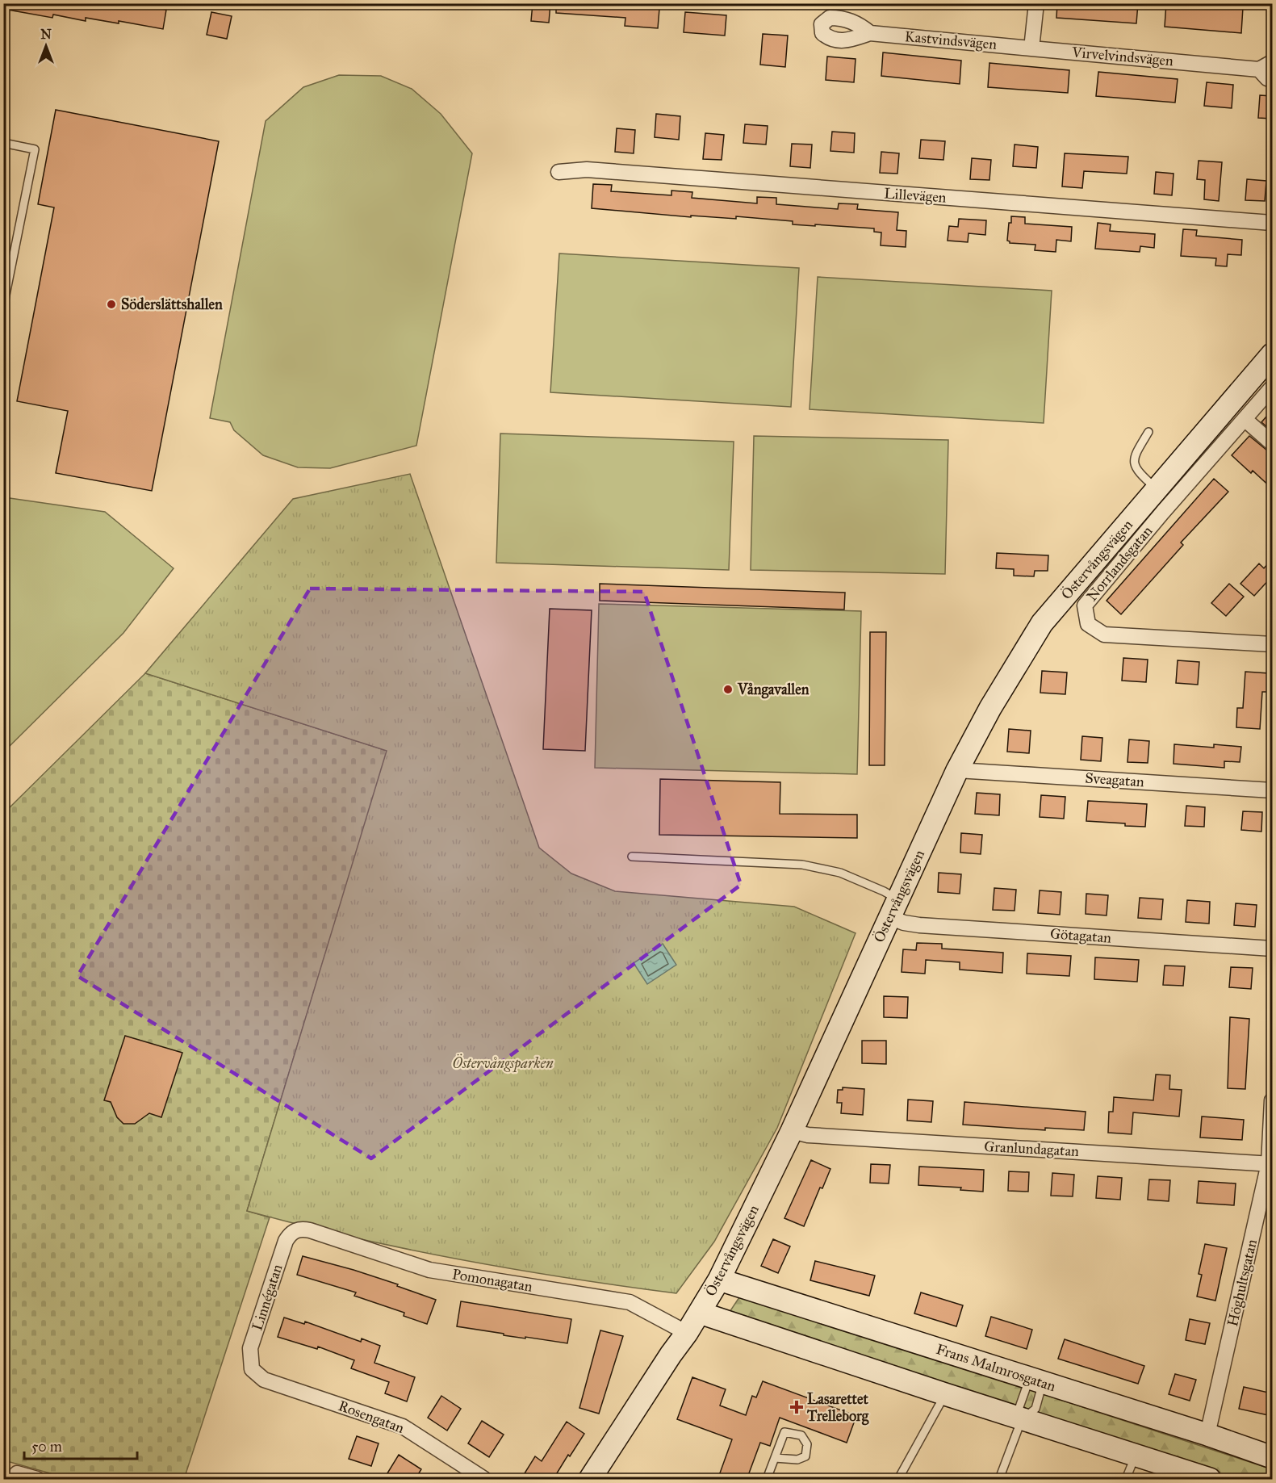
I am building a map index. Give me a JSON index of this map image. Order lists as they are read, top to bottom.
{
  "streets": {
    "street": [
      "Kastvindsvägen",
      "Virvelvindsvägen",
      "Lillevägen",
      "Östervångsvägen",
      "Norrlandsgatan",
      "Sveagatan",
      "Götagatan",
      "Granlundagatan",
      "Pomonagatan",
      "Höghultsgatan",
      "Linnégatan",
      "Frans Malmrosgatan",
      "Rosengatan"
    ]
  },
  "crossings": [
    ["Kastvindsvägen", "Virvelvindsvägen"],
    ["Östervångsvägen", "Sveagatan"],
    ["Östervångsvägen", "Götagatan"],
    ["Östervångsvägen", "Granlundagatan"],
    ["Östervångsvägen", "Pomonagatan"],
    ["Östervångsvägen", "Frans Malmrosgatan"],
    ["Granlundagatan", "Höghultsgatan"],
    ["Pomonagatan", "Linnégatan"],
    ["Höghultsgatan", "Frans Malmrosgatan"],
    ["Linnégatan", "Rosengatan"]
  ],
  "parks": ["Östervångsparken"],
  "places": {
    "other": ["Söderslättshallen", "Vångavallen"],
    "health": ["Lasarettet Trelleborg"]
  },
  "scale_bar": "50 m",
  "north": "top"
}
